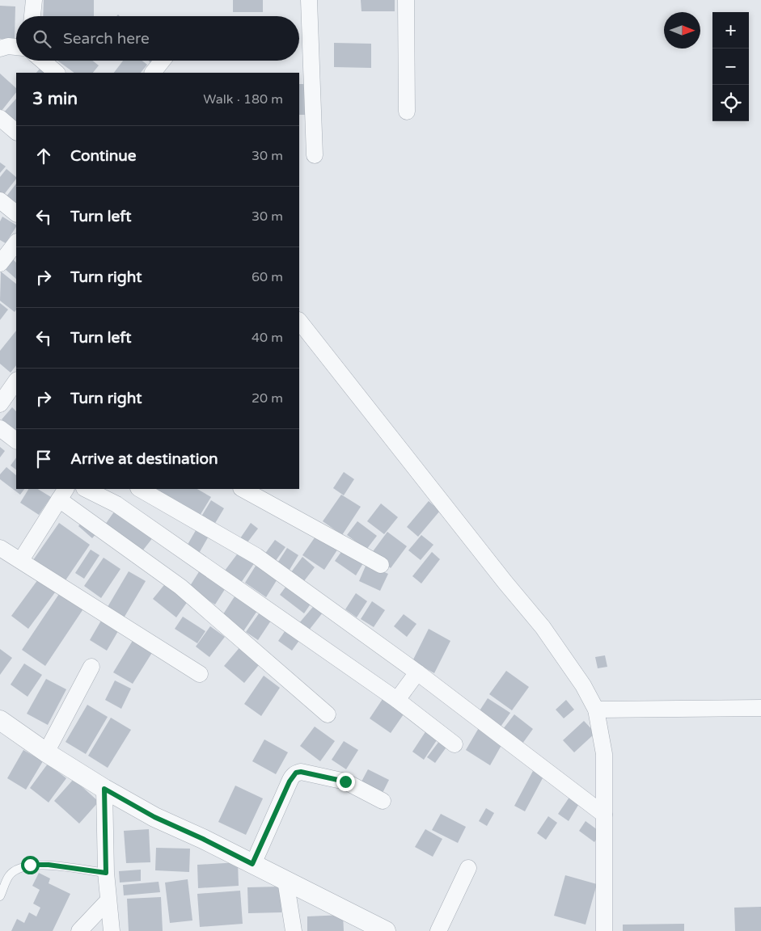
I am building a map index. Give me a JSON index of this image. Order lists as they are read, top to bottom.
{
  "north": "right",
  "page": {
    "map_buttons": ["+", "−"],
    "search": "Search here",
    "heading": ["3 min", "Walk · 180 m"],
    "list": [
      ["Continue", "30 m"],
      ["Turn left", "30 m"],
      ["Turn right", "60 m"],
      ["Turn left", "40 m"],
      ["Turn right", "20 m"],
      "Arrive at destination"
    ]
  }
}
